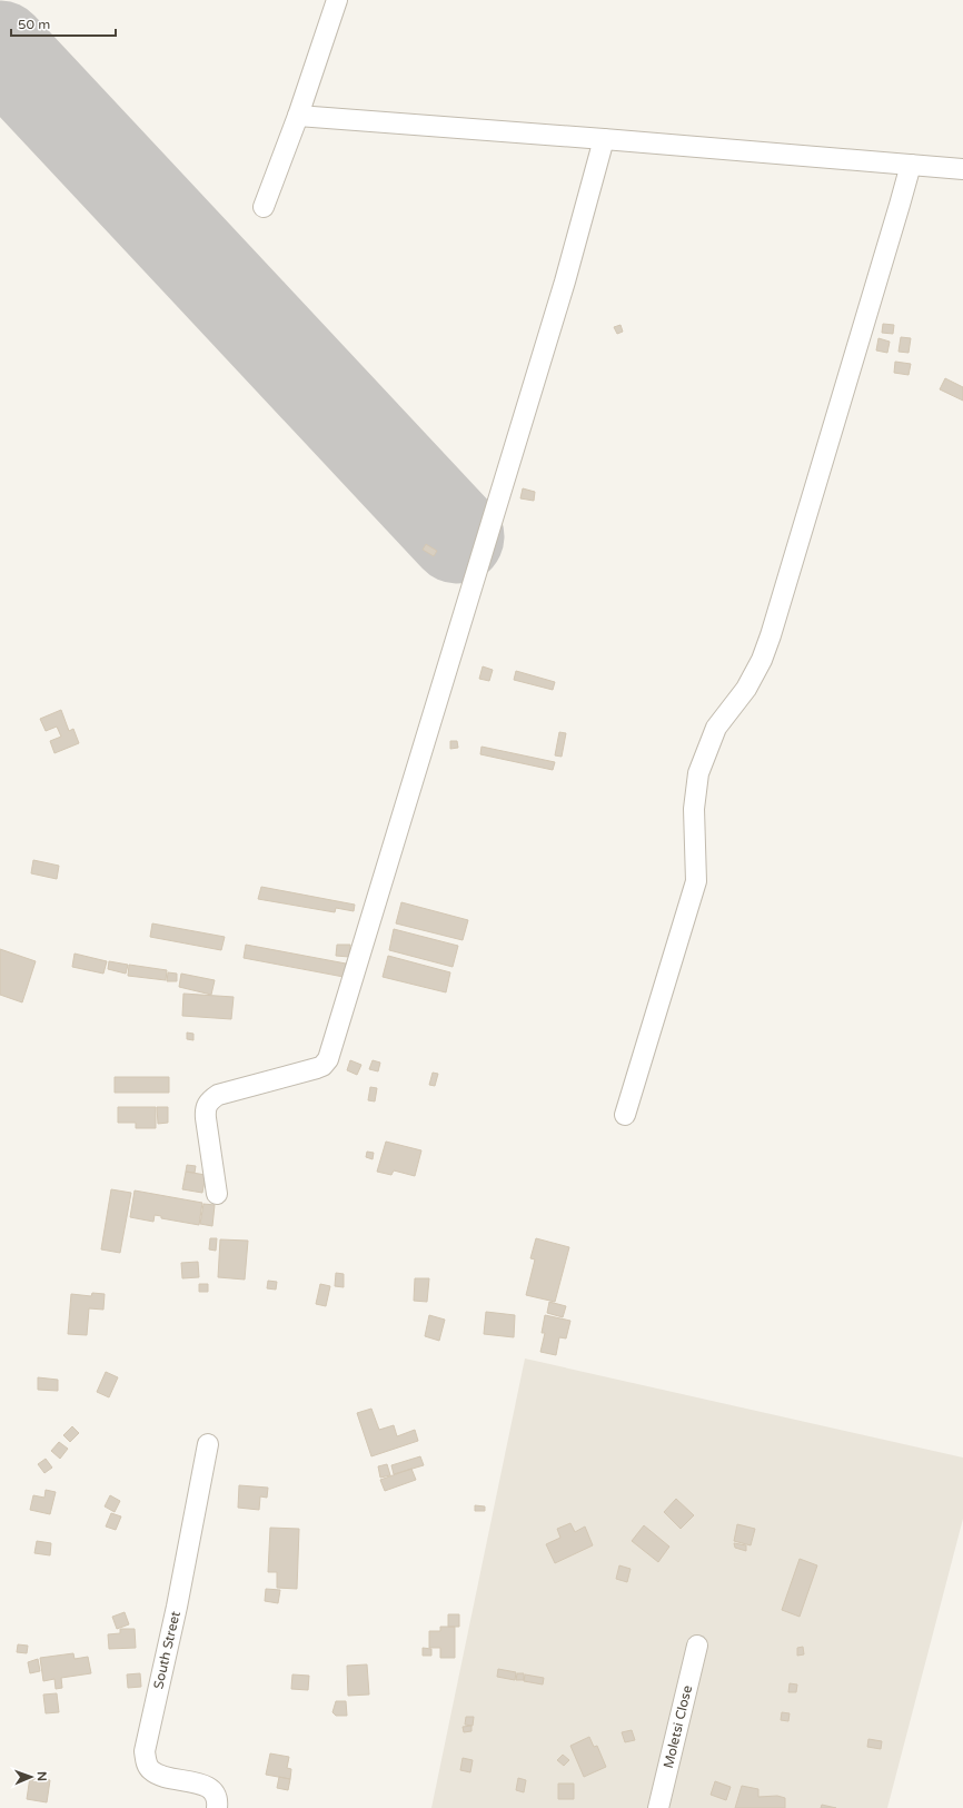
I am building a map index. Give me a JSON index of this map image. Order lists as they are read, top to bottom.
{
  "streets": {
    "street": ["South Street", "Moletsi Close"]
  },
  "scale_bar": "50 m",
  "north": "right"
}
